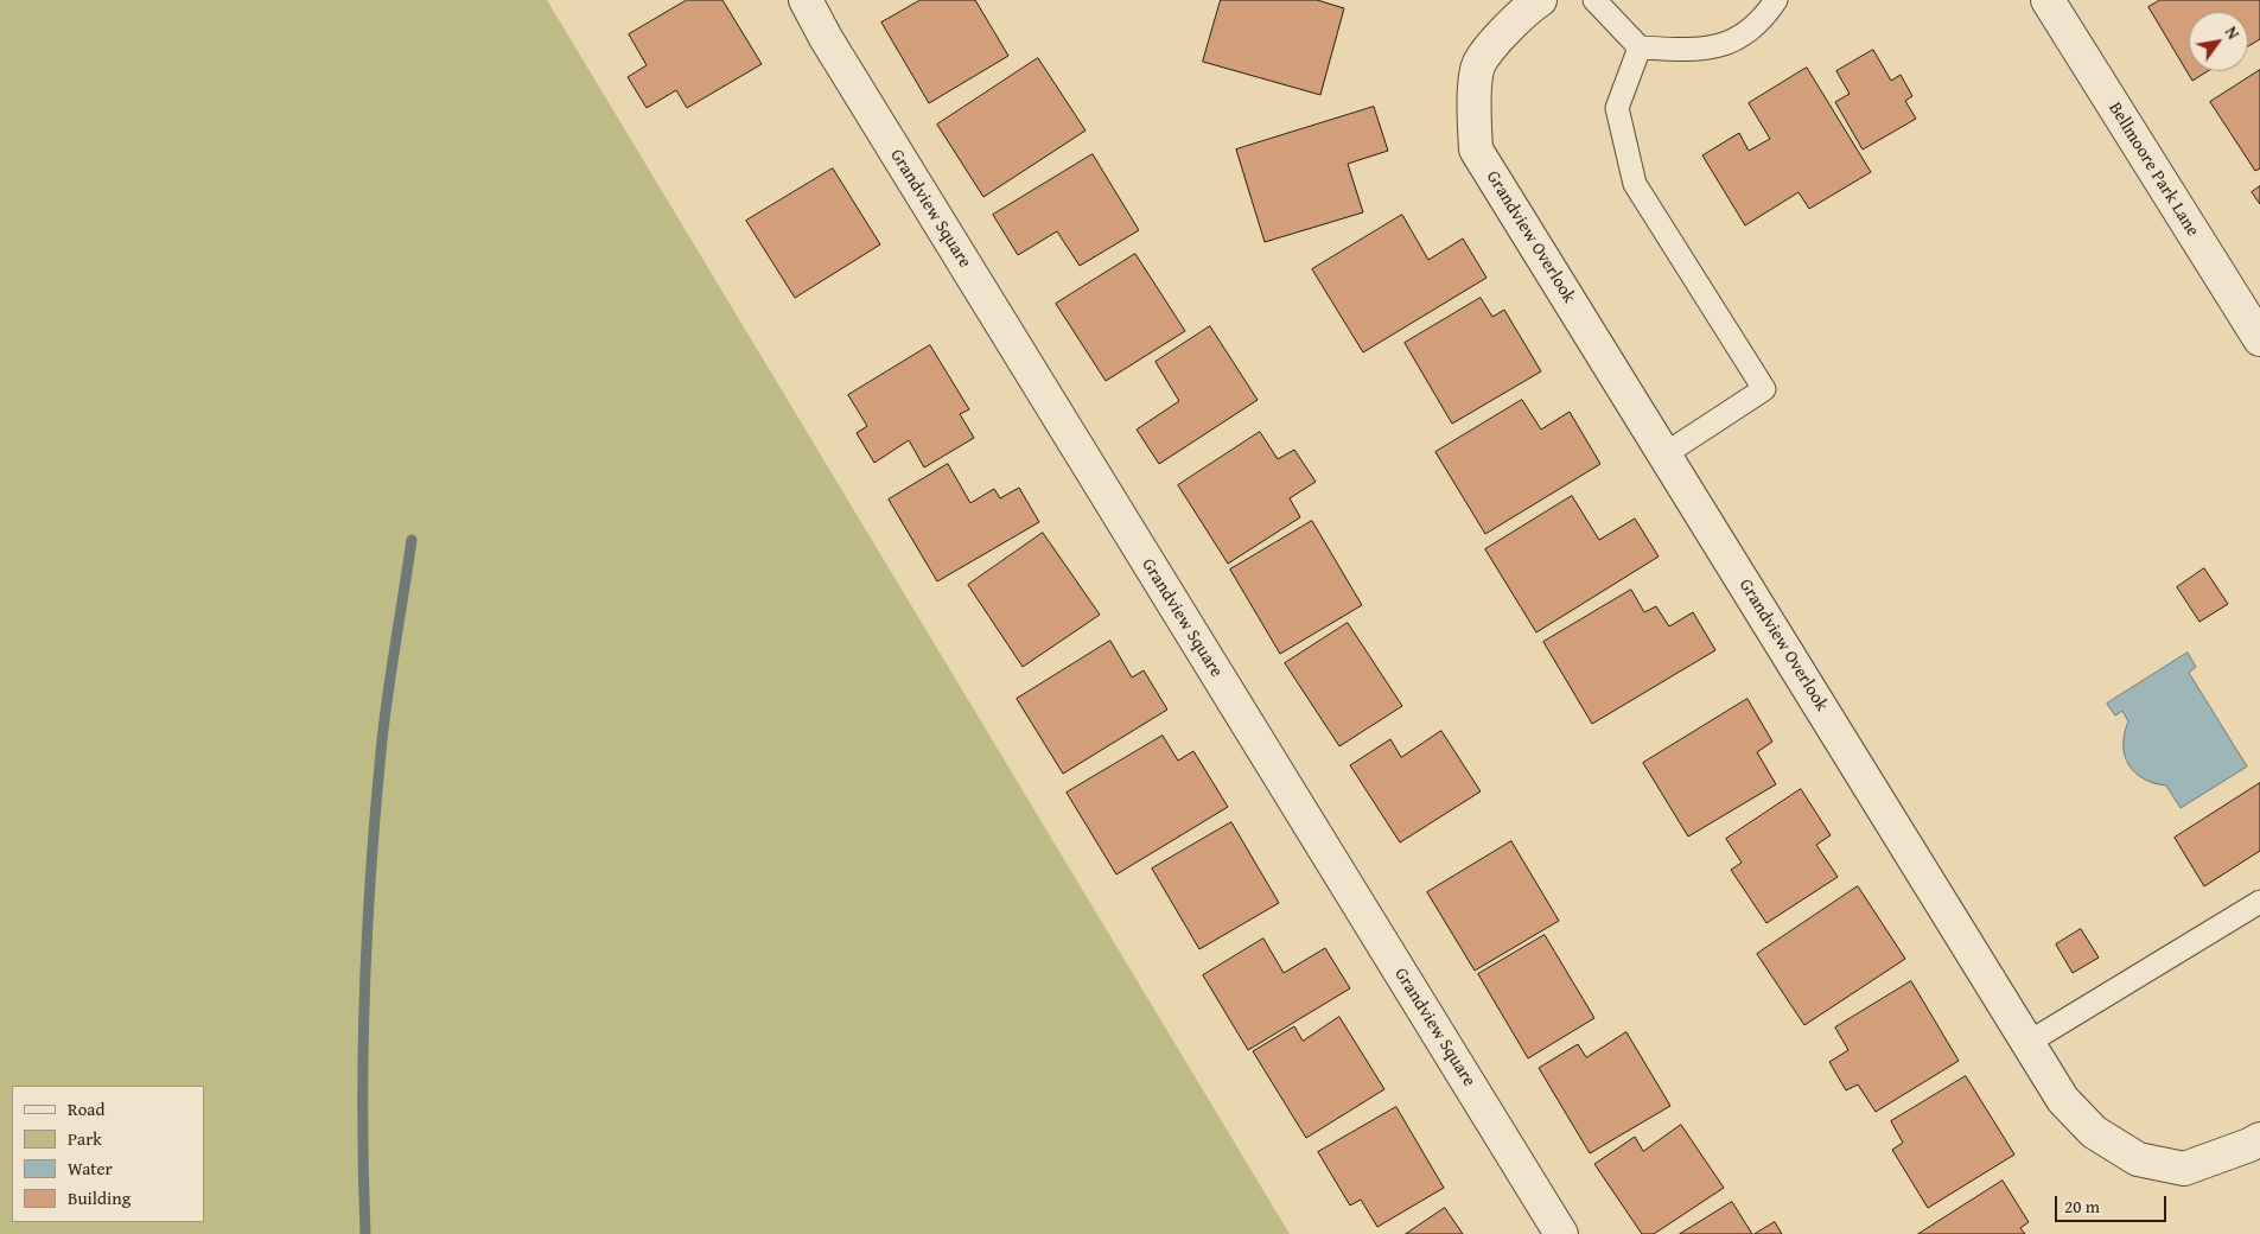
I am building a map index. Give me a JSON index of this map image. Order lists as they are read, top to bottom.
{
  "streets": {
    "street": ["Bellmoore Park Lane", "Grandview Square", "Grandview Overlook"]
  },
  "legend": [
    "Road",
    "Park",
    "Water",
    "Building"
  ],
  "scale_bar": "20 m",
  "north": "top right"
}
